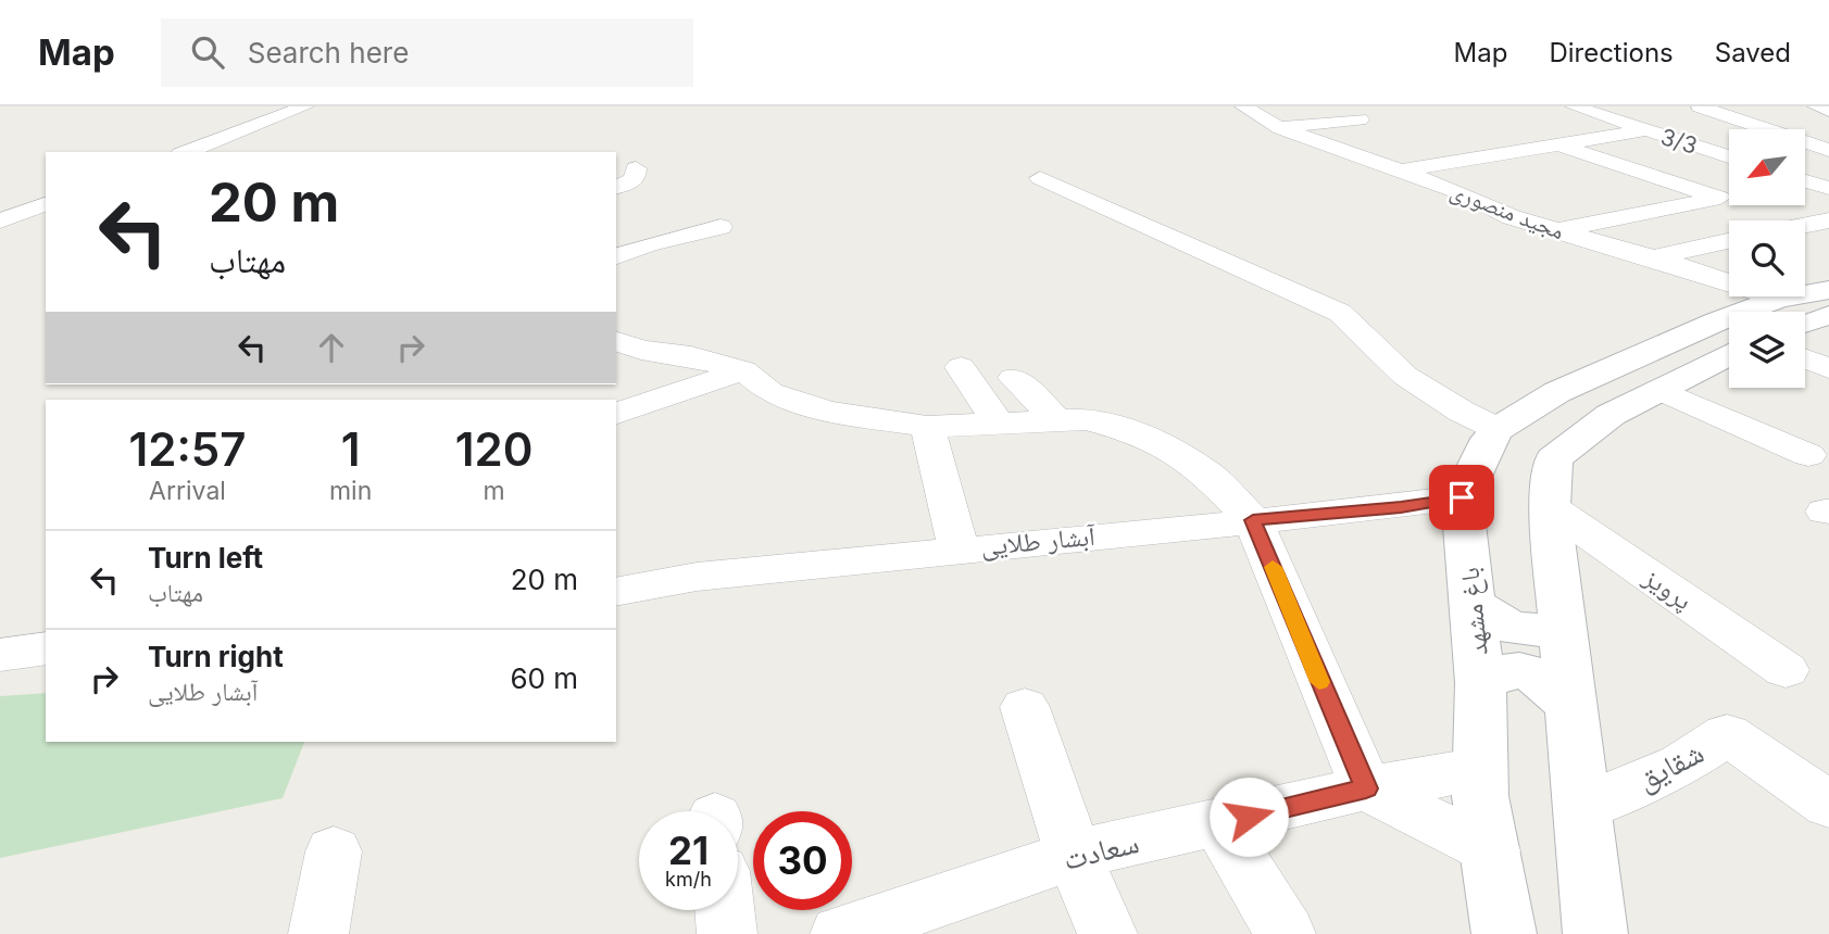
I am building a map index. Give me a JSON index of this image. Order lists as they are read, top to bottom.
{
  "streets": {
    "main road": ["باغ مشهد"],
    "street": [
      "3/3",
      "مجید منصوری",
      "آبشار طلایی",
      "پرویز",
      "شقایق",
      "سعادت"
    ]
  },
  "crossings": [
    ["آبشار طلایی", "باغ مشهد"],
    ["باغ مشهد", "سعادت"]
  ],
  "north": "bottom left",
  "page": {
    "header": "Map",
    "search": "Search here",
    "nav": ["Map", "Directions", "Saved"],
    "turn": ["20 m", "مهتاب"],
    "eta": [
      "12:57",
      "Arrival",
      "1",
      "min",
      "120",
      "m"
    ],
    "list": [
      {
        "name": "Turn left",
        "note": "مهتاب",
        "value": "20 m"
      },
      {
        "name": "Turn right",
        "note": "آبشار طلایی",
        "value": "60 m"
      }
    ],
    "speed": "21 km/h",
    "limit": "30"
  }
}
